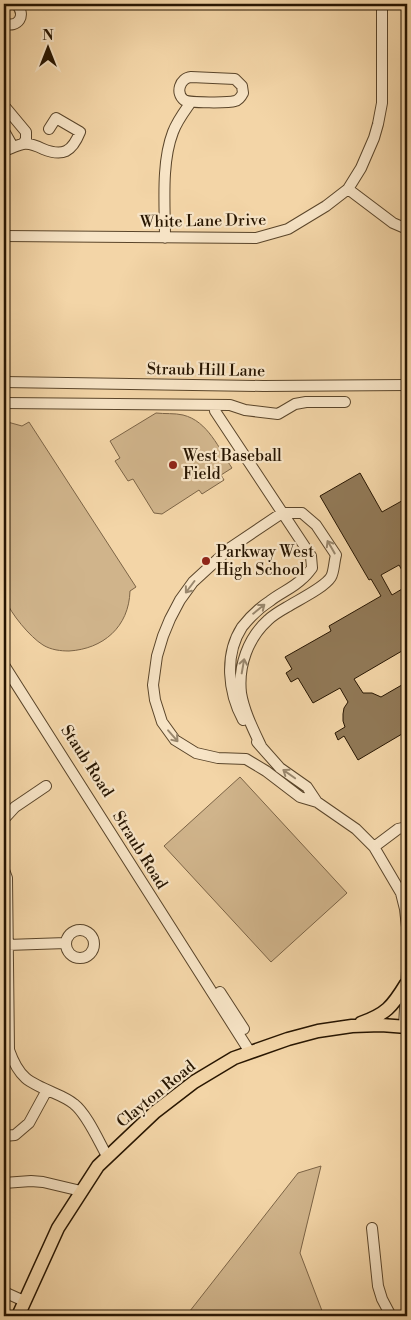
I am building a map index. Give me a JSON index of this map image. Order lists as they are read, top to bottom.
{
  "streets": {
    "main road": ["Clayton Road"],
    "street": [
      "White Lane Drive",
      "Straub Hill Lane",
      "Staub Road",
      "Straub Road"
    ]
  },
  "crossings": [
    ["Straub Road", "Clayton Road"]
  ],
  "places": ["West Baseball Field", "Parkway West High School"],
  "north": "top"
}
